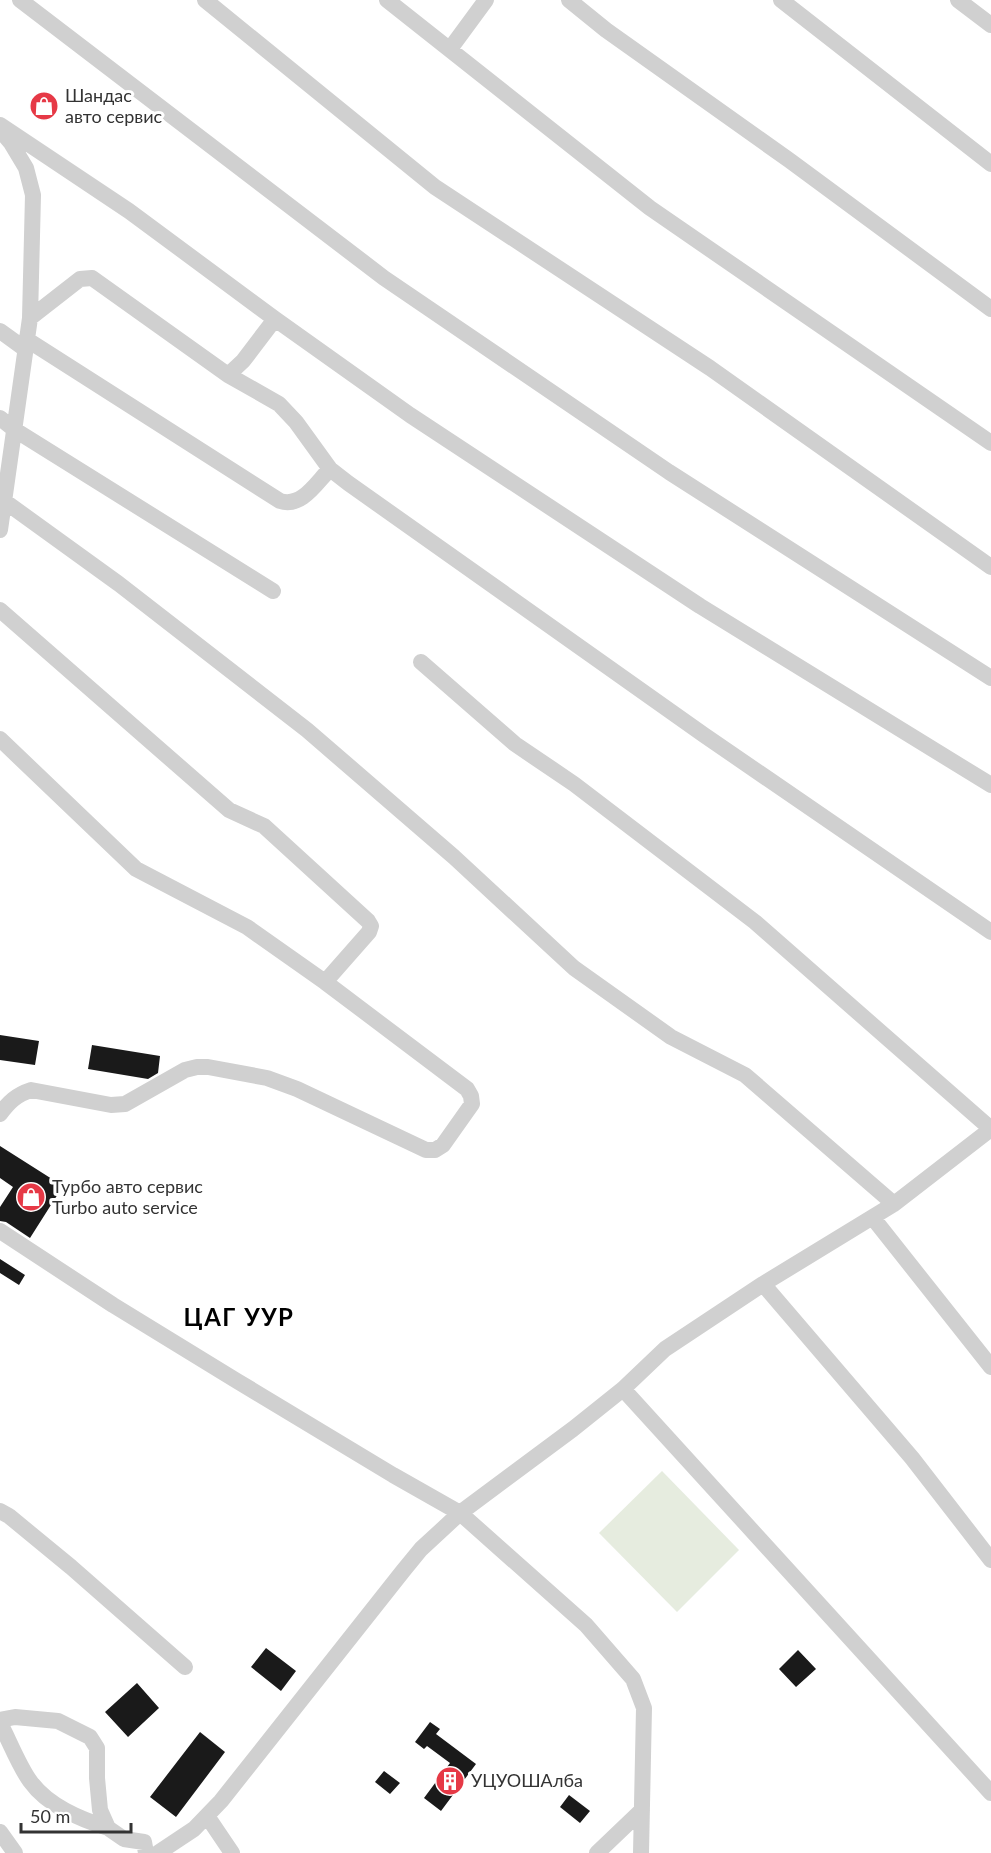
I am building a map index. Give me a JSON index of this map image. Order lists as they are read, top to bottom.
{
  "districts": ["ЦАГ УУР"],
  "places": {
    "shop": ["Шандас авто сервис", "Турбо авто сервис Turbo auto service"],
    "building": ["УЦУОШАлба"]
  },
  "scale_bar": "50 m"
}
